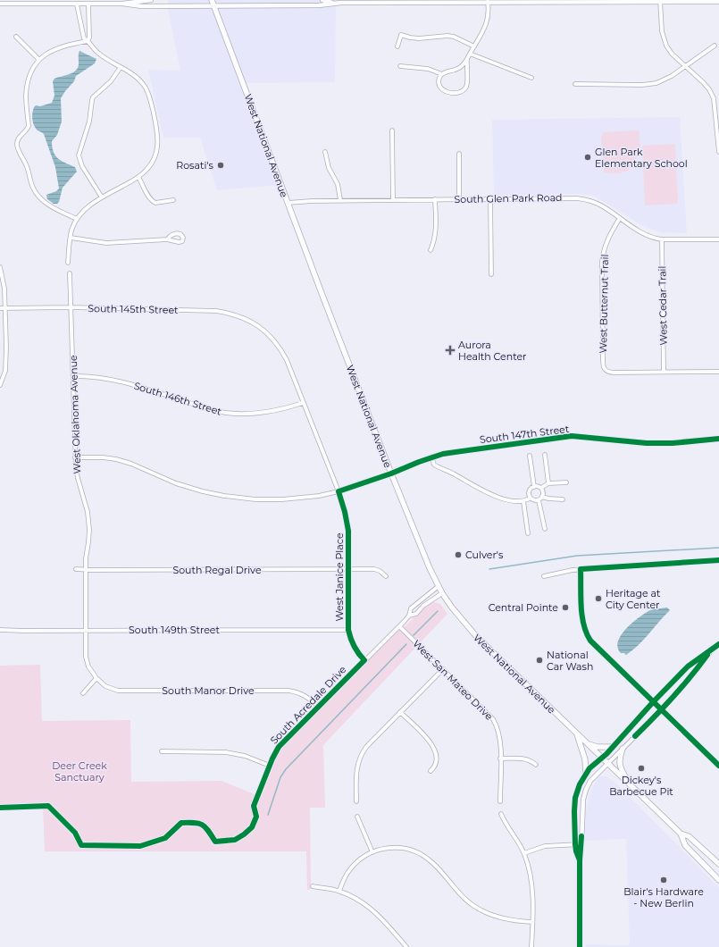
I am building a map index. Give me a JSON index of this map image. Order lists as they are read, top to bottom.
{
  "streets": {
    "main road": ["West National Avenue"],
    "street": [
      "South Glen Park Road",
      "West Butternut Trail",
      "West Cedar Trail",
      "South 145th Street",
      "South 146th Street",
      "West Oklahoma Avenue",
      "South 147th Street",
      "South Regal Drive",
      "West Janice Place",
      "South 149th Street",
      "West San Mateo Drive",
      "South Manor Drive",
      "South Acredale Drive"
    ]
  },
  "crossings": [
    ["West National Avenue", "South Glen Park Road"],
    ["West National Avenue", "South 147th Street"],
    ["West National Avenue", "South Acredale Drive"],
    ["South Glen Park Road", "West Butternut Trail"],
    ["South Glen Park Road", "West Cedar Trail"],
    ["West Butternut Trail", "West Cedar Trail"],
    ["South 145th Street", "West Oklahoma Avenue"],
    ["South 145th Street", "West Janice Place"],
    ["South 146th Street", "West Oklahoma Avenue"],
    ["South 146th Street", "West Janice Place"],
    ["West Oklahoma Avenue", "South 147th Street"],
    ["West Oklahoma Avenue", "South Regal Drive"],
    ["West Oklahoma Avenue", "South 149th Street"],
    ["West Oklahoma Avenue", "South Manor Drive"],
    ["South 147th Street", "West Janice Place"],
    ["South Regal Drive", "West Janice Place"],
    ["West Janice Place", "South 149th Street"],
    ["West Janice Place", "South Acredale Drive"],
    ["West San Mateo Drive", "South Acredale Drive"],
    ["South Manor Drive", "South Acredale Drive"]
  ],
  "parks": ["Deer Creek Sanctuary"],
  "places": {
    "other": [
      "Glen Park Elementary School",
      "Rosati's",
      "Culver's",
      "Heritage at City Center",
      "Central Pointe",
      "National Car Wash",
      "Dickey's Barbecue Pit",
      "Blair's Hardware - New Berlin"
    ],
    "health": ["Aurora Health Center"]
  }
}
